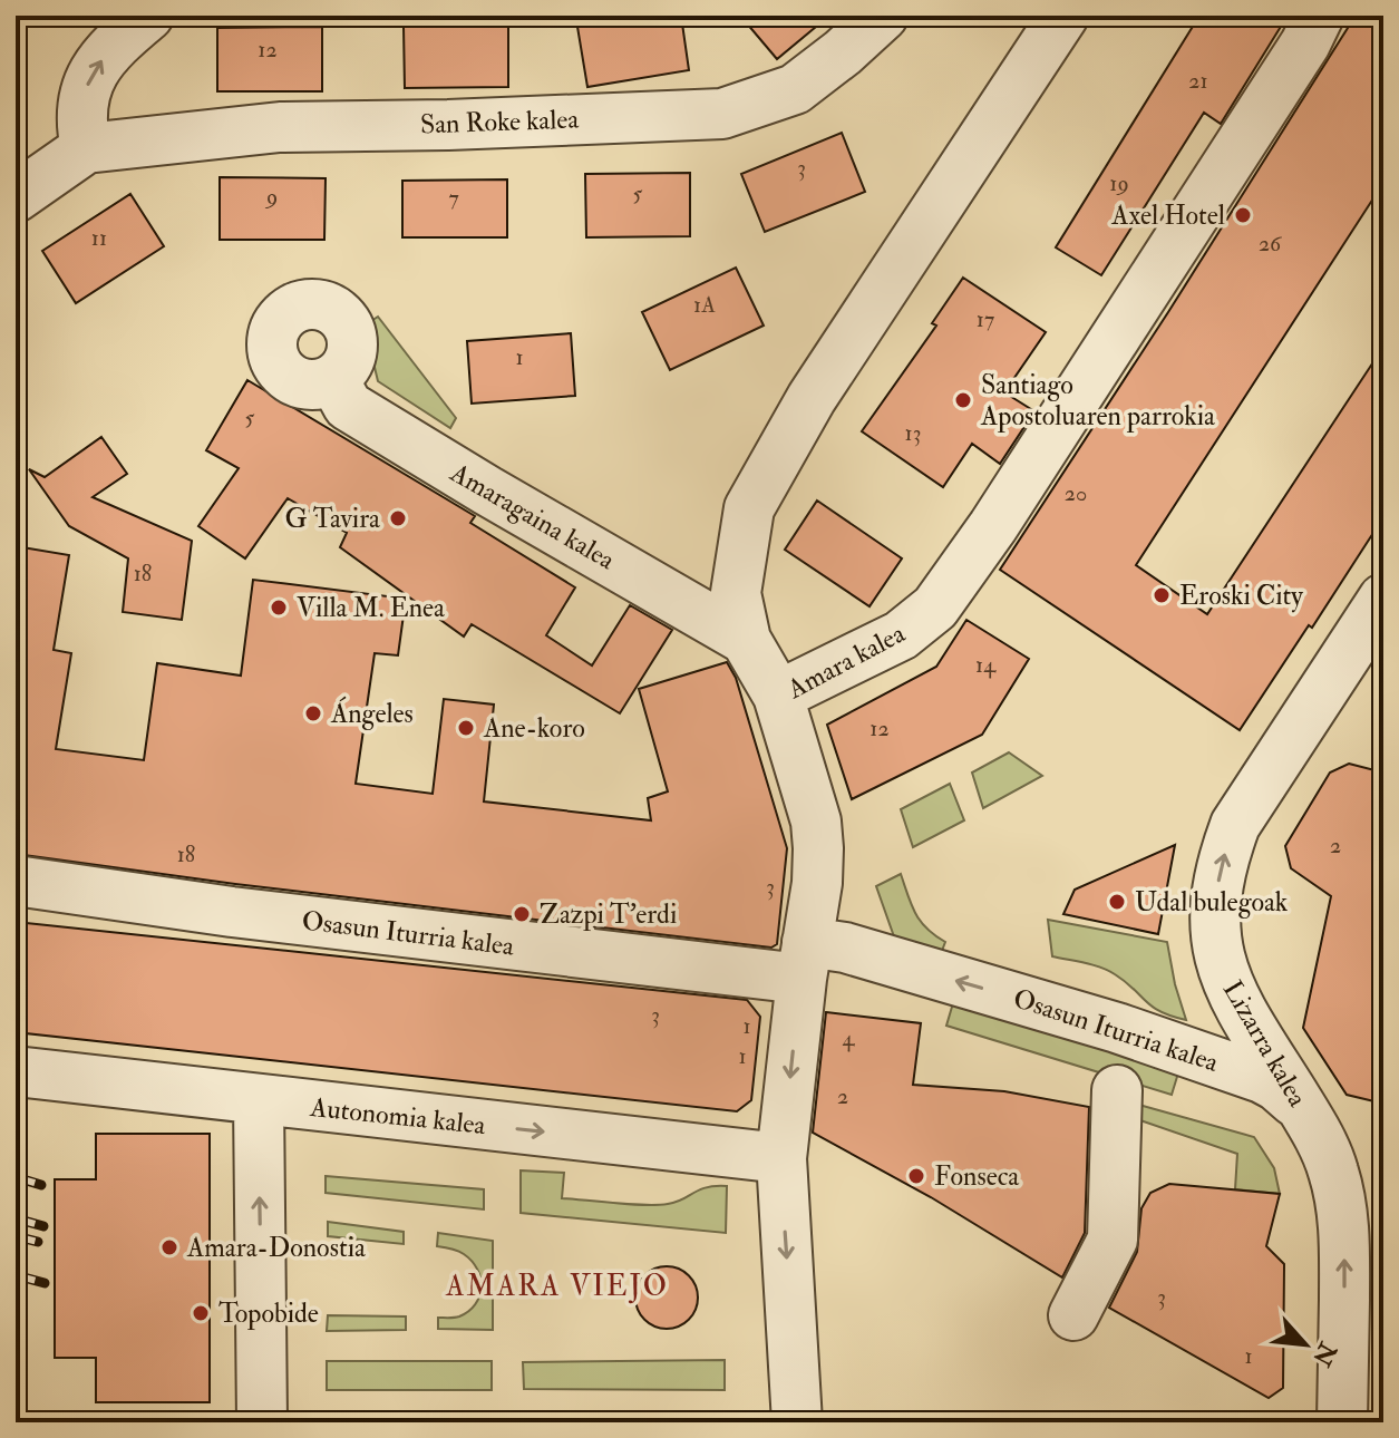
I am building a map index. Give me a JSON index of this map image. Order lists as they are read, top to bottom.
{
  "streets": {
    "street": [
      "San Roke kalea",
      "Amaragaina kalea",
      "Amara kalea",
      "Osasun Iturria kalea",
      "Lizarra kalea",
      "Autonomia kalea"
    ]
  },
  "crossings": [
    ["Amara kalea", "Osasun Iturria kalea"],
    ["Amara kalea", "Autonomia kalea"],
    ["Osasun Iturria kalea", "Lizarra kalea"]
  ],
  "one_way": ["Osasun Iturria kalea", "Lizarra kalea", "Autonomia kalea"],
  "districts": ["AMARA VIEJO"],
  "places": [
    "Axel Hotel",
    "Santiago Apostoluaren parrokia",
    "G Tavira",
    "Eroski City",
    "Villa M. Enea",
    "Ángeles",
    "Ane-koro",
    "Udal bulegoak",
    "Zazpi T'erdi",
    "Fonseca",
    "Amara-Donostia",
    "Topobide"
  ],
  "house_numbers": [
    "12",
    "21",
    "3",
    "19",
    "5",
    "9",
    "7",
    "11",
    "26",
    "1A",
    "17",
    "1",
    "5",
    "13",
    "20",
    "18",
    "14",
    "12",
    "2",
    "18",
    "3",
    "3",
    "1",
    "4",
    "1",
    "2",
    "3",
    "1"
  ],
  "north": "bottom right"
}
